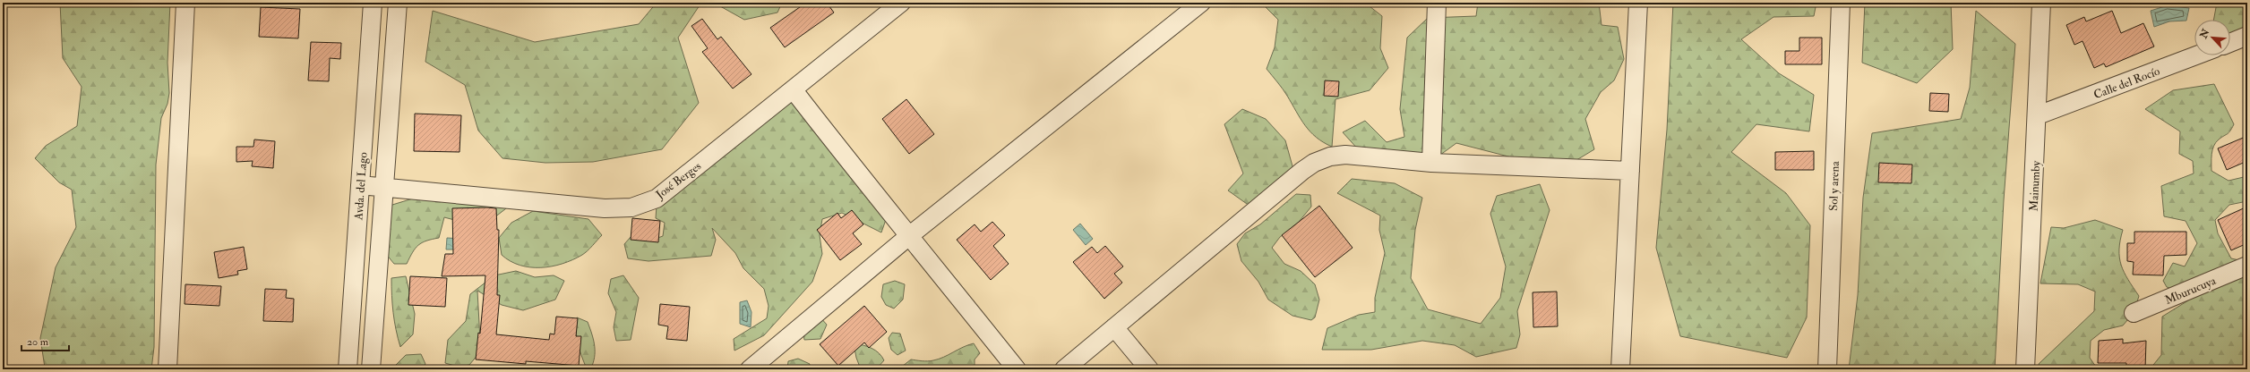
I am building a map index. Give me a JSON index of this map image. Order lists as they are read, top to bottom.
{
  "streets": {
    "street": [
      "Calle del Rocío",
      "José Berges",
      "Avda. del Lago",
      "Sol y arena",
      "Mainumby",
      "Mburucuya"
    ]
  },
  "crossings": [
    ["Calle del Rocío", "Mainumby"],
    ["José Berges", "Avda. del Lago"]
  ],
  "scale_bar": "20 m",
  "north": "top left"
}
